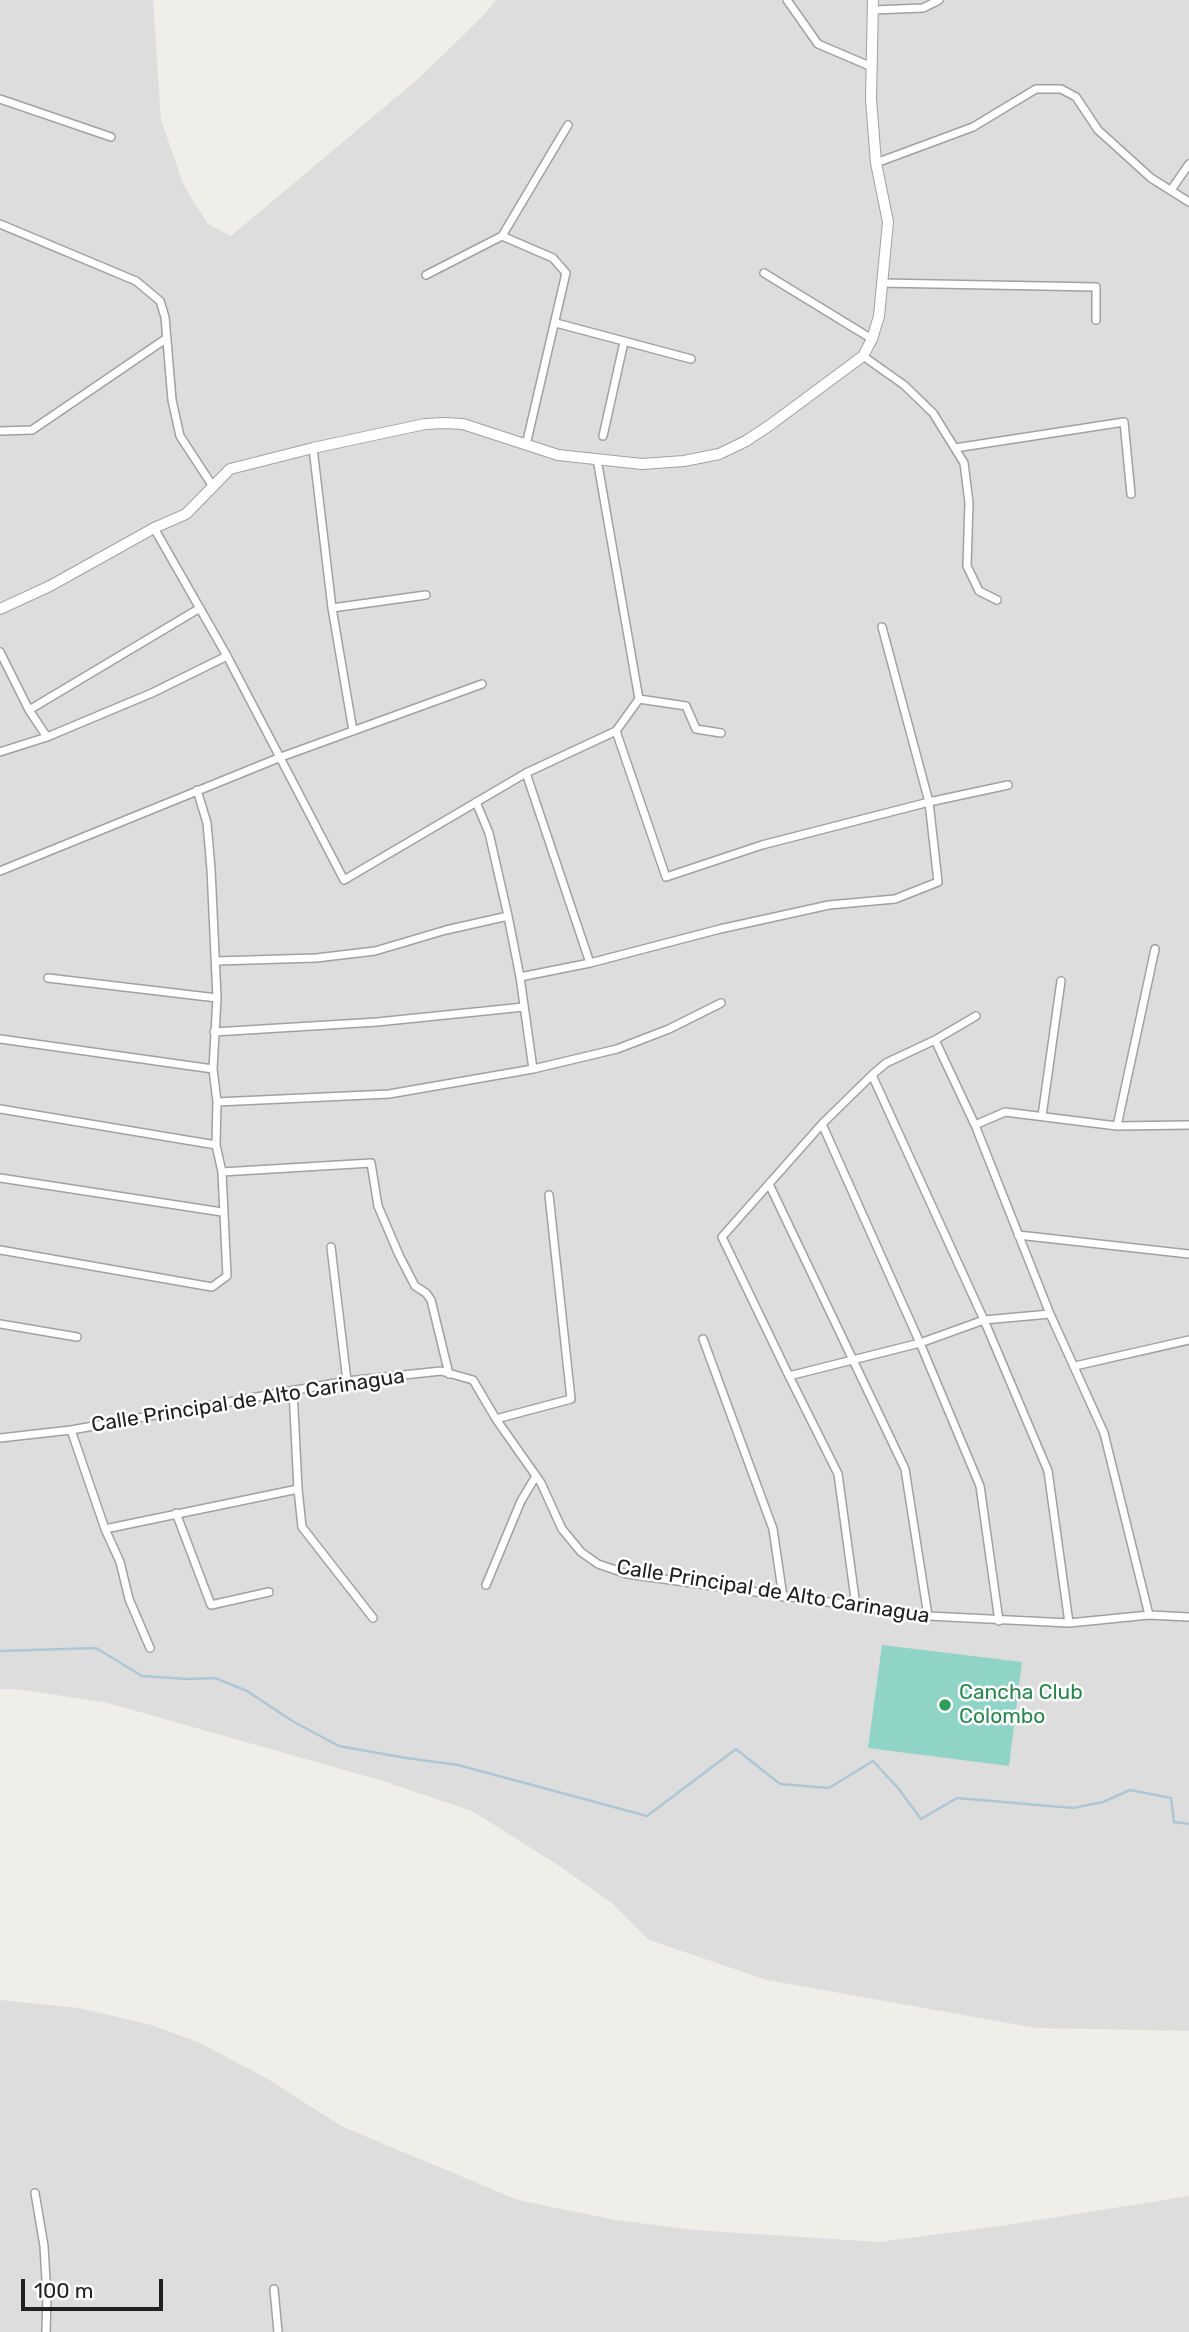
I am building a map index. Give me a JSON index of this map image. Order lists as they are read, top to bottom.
{
  "streets": {
    "street": ["Calle Principal de Alto Carinagua"]
  },
  "places": ["Cancha Club Colombo"],
  "scale_bar": "100 m"
}
